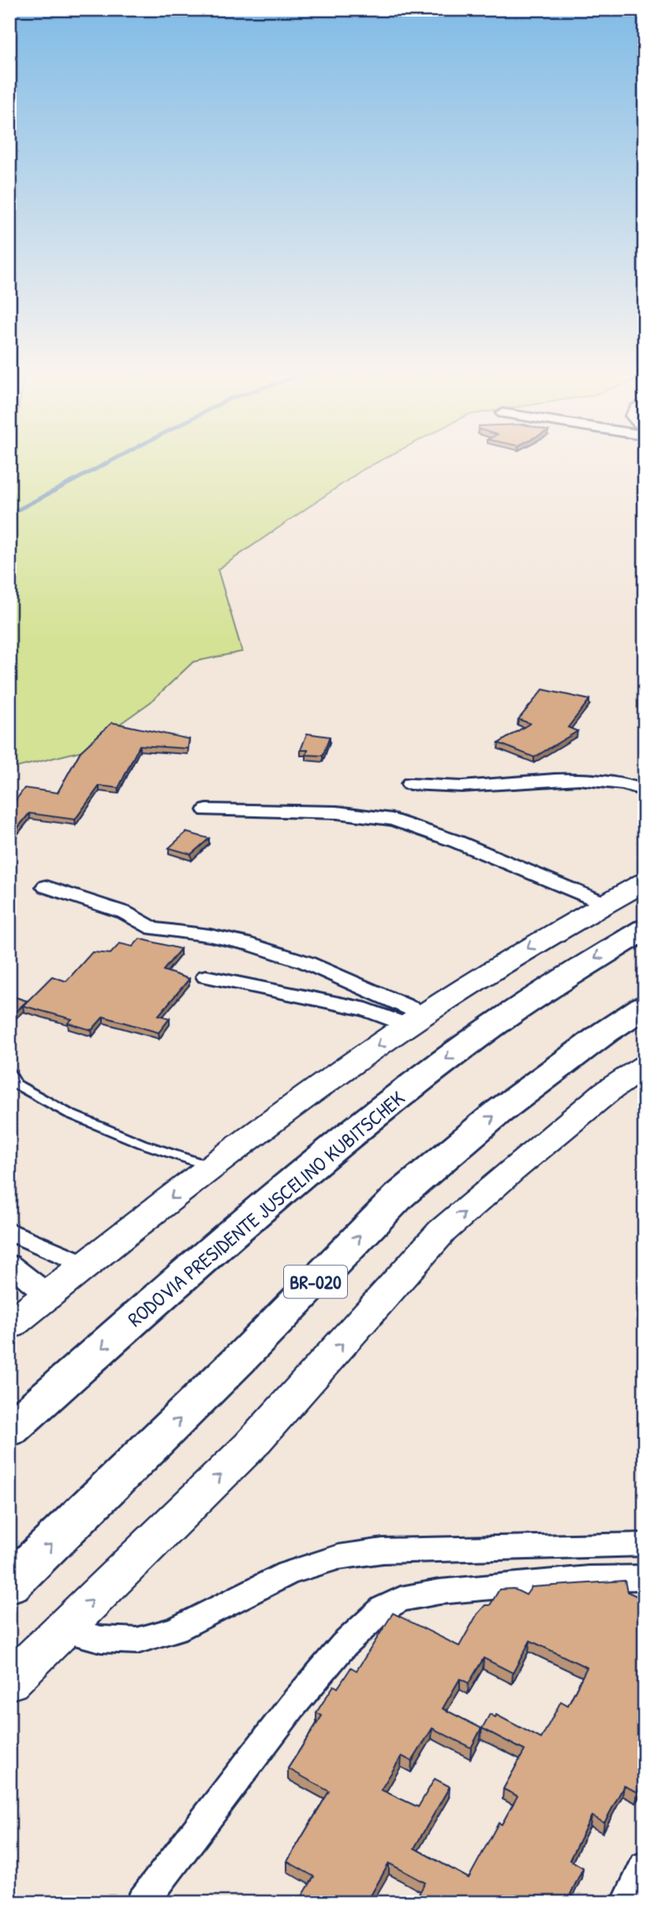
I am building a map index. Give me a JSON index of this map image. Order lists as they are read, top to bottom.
{
  "streets": {
    "highway": ["RODOVIA PRESIDENTE JUSCELINO KUBITSCHEK", "BR-020"]
  }
}
